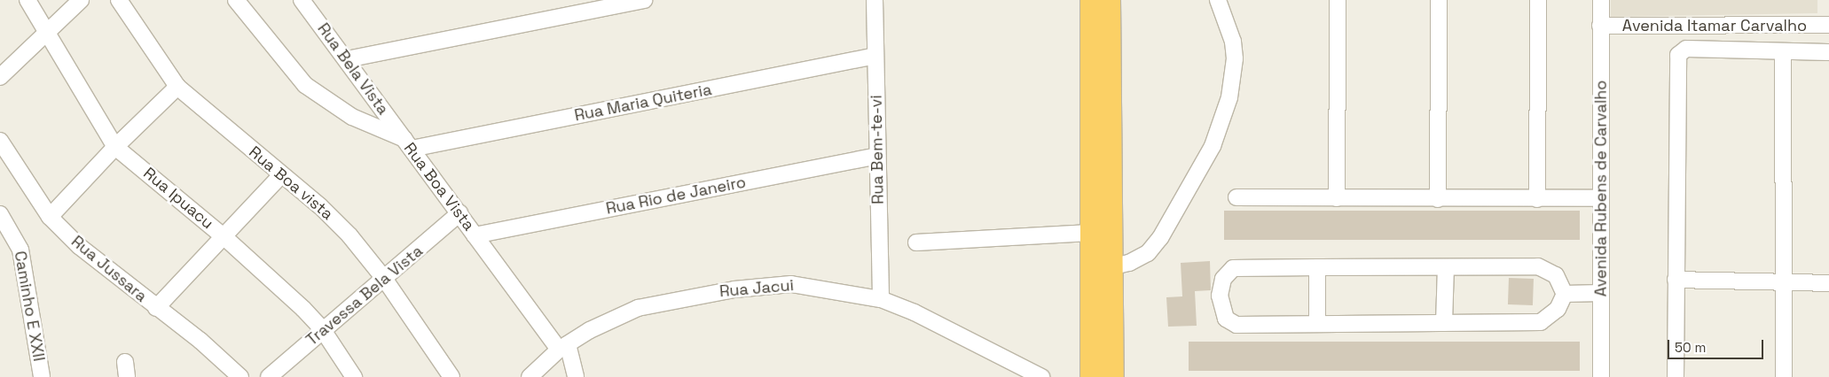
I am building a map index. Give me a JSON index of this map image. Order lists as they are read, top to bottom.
{
  "streets": {
    "street": [
      "Avenida Itamar Carvalho",
      "Rua Bela Vista",
      "Rua Maria Quiteria",
      "Rua Bem-te-vi",
      "Rua Boa vista",
      "Rua Boa Vista",
      "Avenida Rubens de Carvalho",
      "Rua Rio de Janeiro",
      "Rua Ipuacu",
      "Rua Jussara",
      "Rua Jacui",
      "Travessa Bela Vista",
      "Caminho E XXII"
    ]
  },
  "crossings": [
    ["Avenida Itamar Carvalho", "Avenida Rubens de Carvalho"],
    ["Rua Bela Vista", "Rua Maria Quiteria"],
    ["Rua Bela Vista", "Rua Boa Vista"],
    ["Rua Maria Quiteria", "Rua Bem-te-vi"],
    ["Rua Maria Quiteria", "Rua Boa Vista"],
    ["Rua Bem-te-vi", "Rua Rio de Janeiro"],
    ["Rua Bem-te-vi", "Rua Jacui"],
    ["Rua Boa vista", "Travessa Bela Vista"],
    ["Rua Boa Vista", "Rua Rio de Janeiro"],
    ["Rua Boa Vista", "Rua Jacui"],
    ["Rua Boa Vista", "Travessa Bela Vista"],
    ["Rua Ipuacu", "Travessa Bela Vista"]
  ],
  "scale_bar": "50 m"
}
